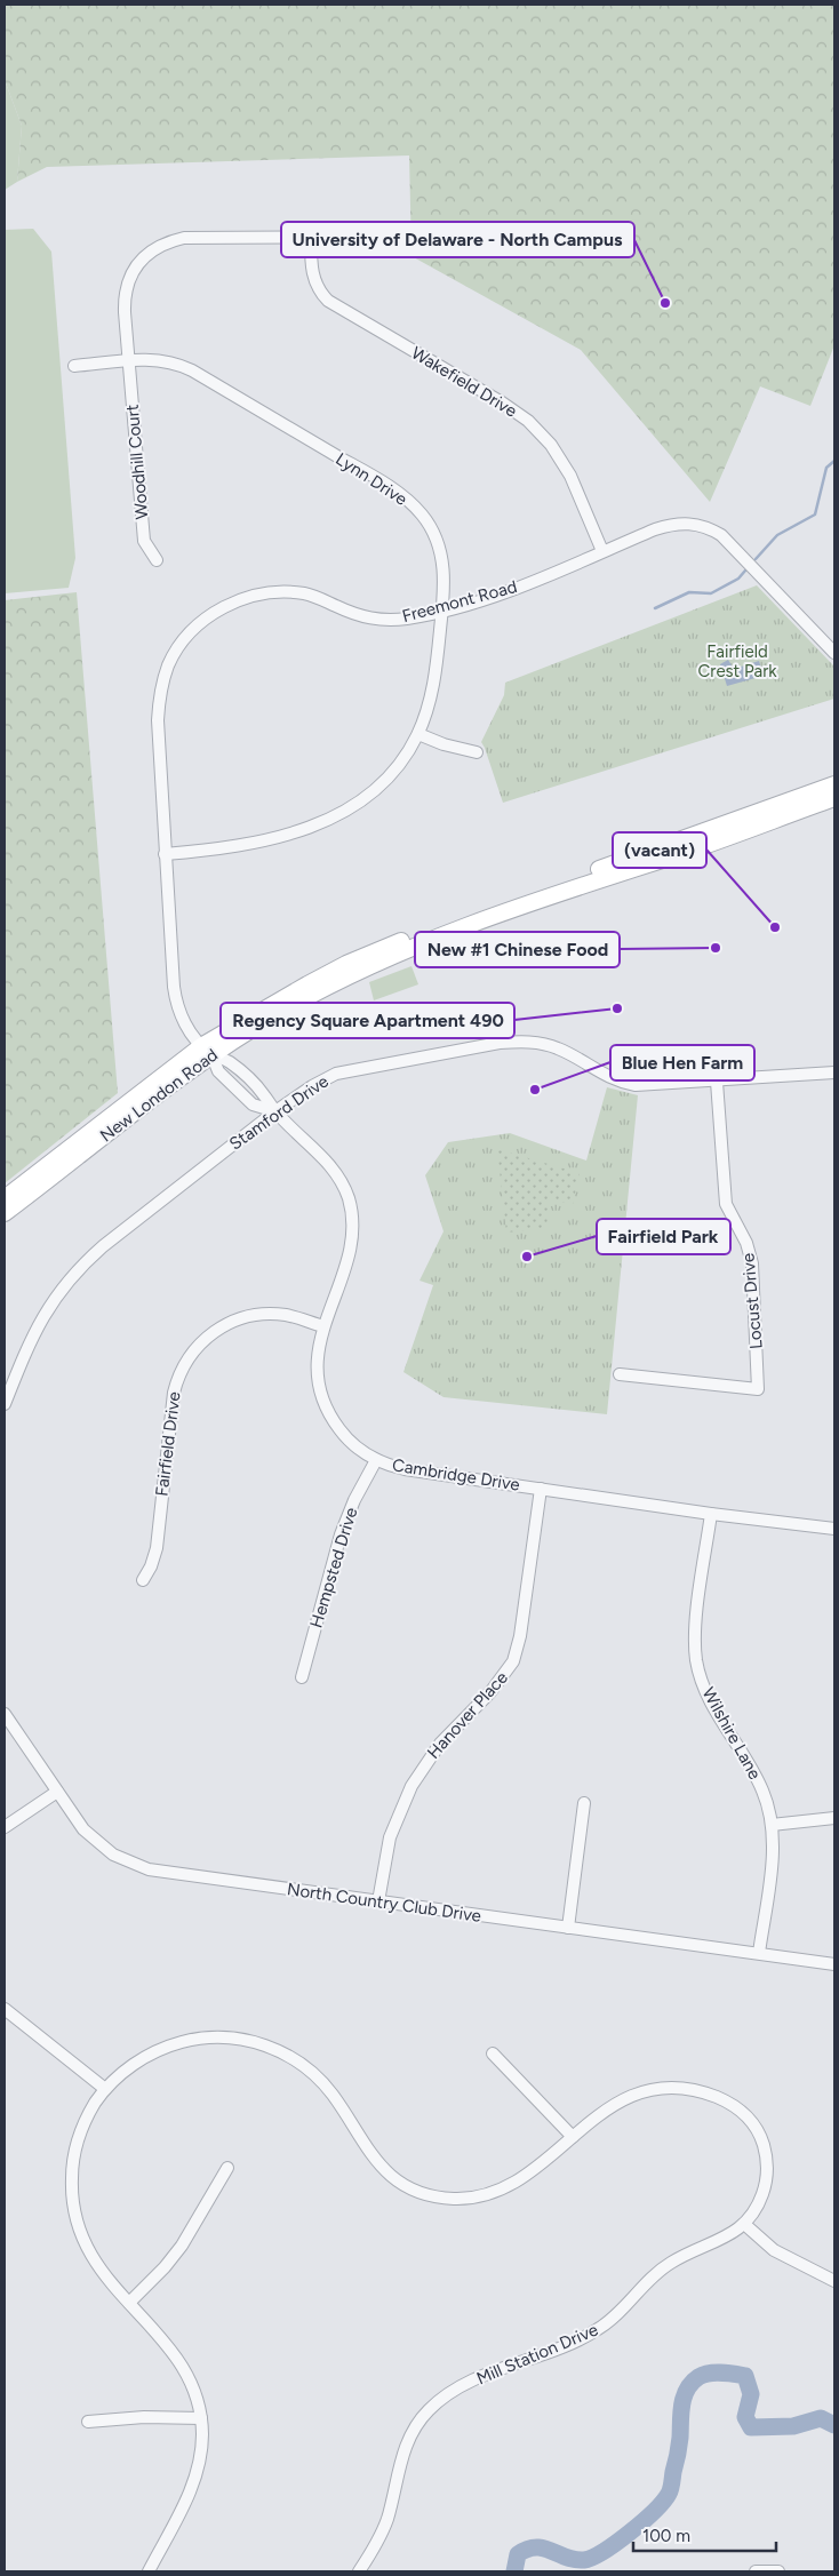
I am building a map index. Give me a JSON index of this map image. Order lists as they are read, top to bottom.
{
  "streets": {
    "main road": ["New London Road"],
    "street": [
      "Wakefield Drive",
      "Woodhill Court",
      "Lynn Drive",
      "Freemont Road",
      "Stamford Drive",
      "Locust Drive",
      "Fairfield Drive",
      "Cambridge Drive",
      "Hempsted Drive",
      "Hanover Place",
      "Wilshire Lane",
      "North Country Club Drive",
      "Mill Station Drive"
    ]
  },
  "crossings": [
    ["Wakefield Drive", "Woodhill Court"],
    ["Wakefield Drive", "Freemont Road"],
    ["Woodhill Court", "Lynn Drive"],
    ["Lynn Drive", "Freemont Road"],
    ["Freemont Road", "New London Road"],
    ["Freemont Road", "Cambridge Drive"],
    ["New London Road", "Cambridge Drive"],
    ["Stamford Drive", "Locust Drive"],
    ["Stamford Drive", "Cambridge Drive"],
    ["Fairfield Drive", "Cambridge Drive"],
    ["Cambridge Drive", "Hempsted Drive"],
    ["Cambridge Drive", "Hanover Place"],
    ["Cambridge Drive", "Wilshire Lane"],
    ["Hanover Place", "North Country Club Drive"],
    ["Wilshire Lane", "North Country Club Drive"]
  ],
  "parks": ["Fairfield Crest Park"],
  "places": [
    "University of Delaware - North Campus",
    "(vacant)",
    "New #1 Chinese Food",
    "Regency Square Apartment 490",
    "Blue Hen Farm",
    "Fairfield Park"
  ],
  "scale_bar": "100 m"
}
